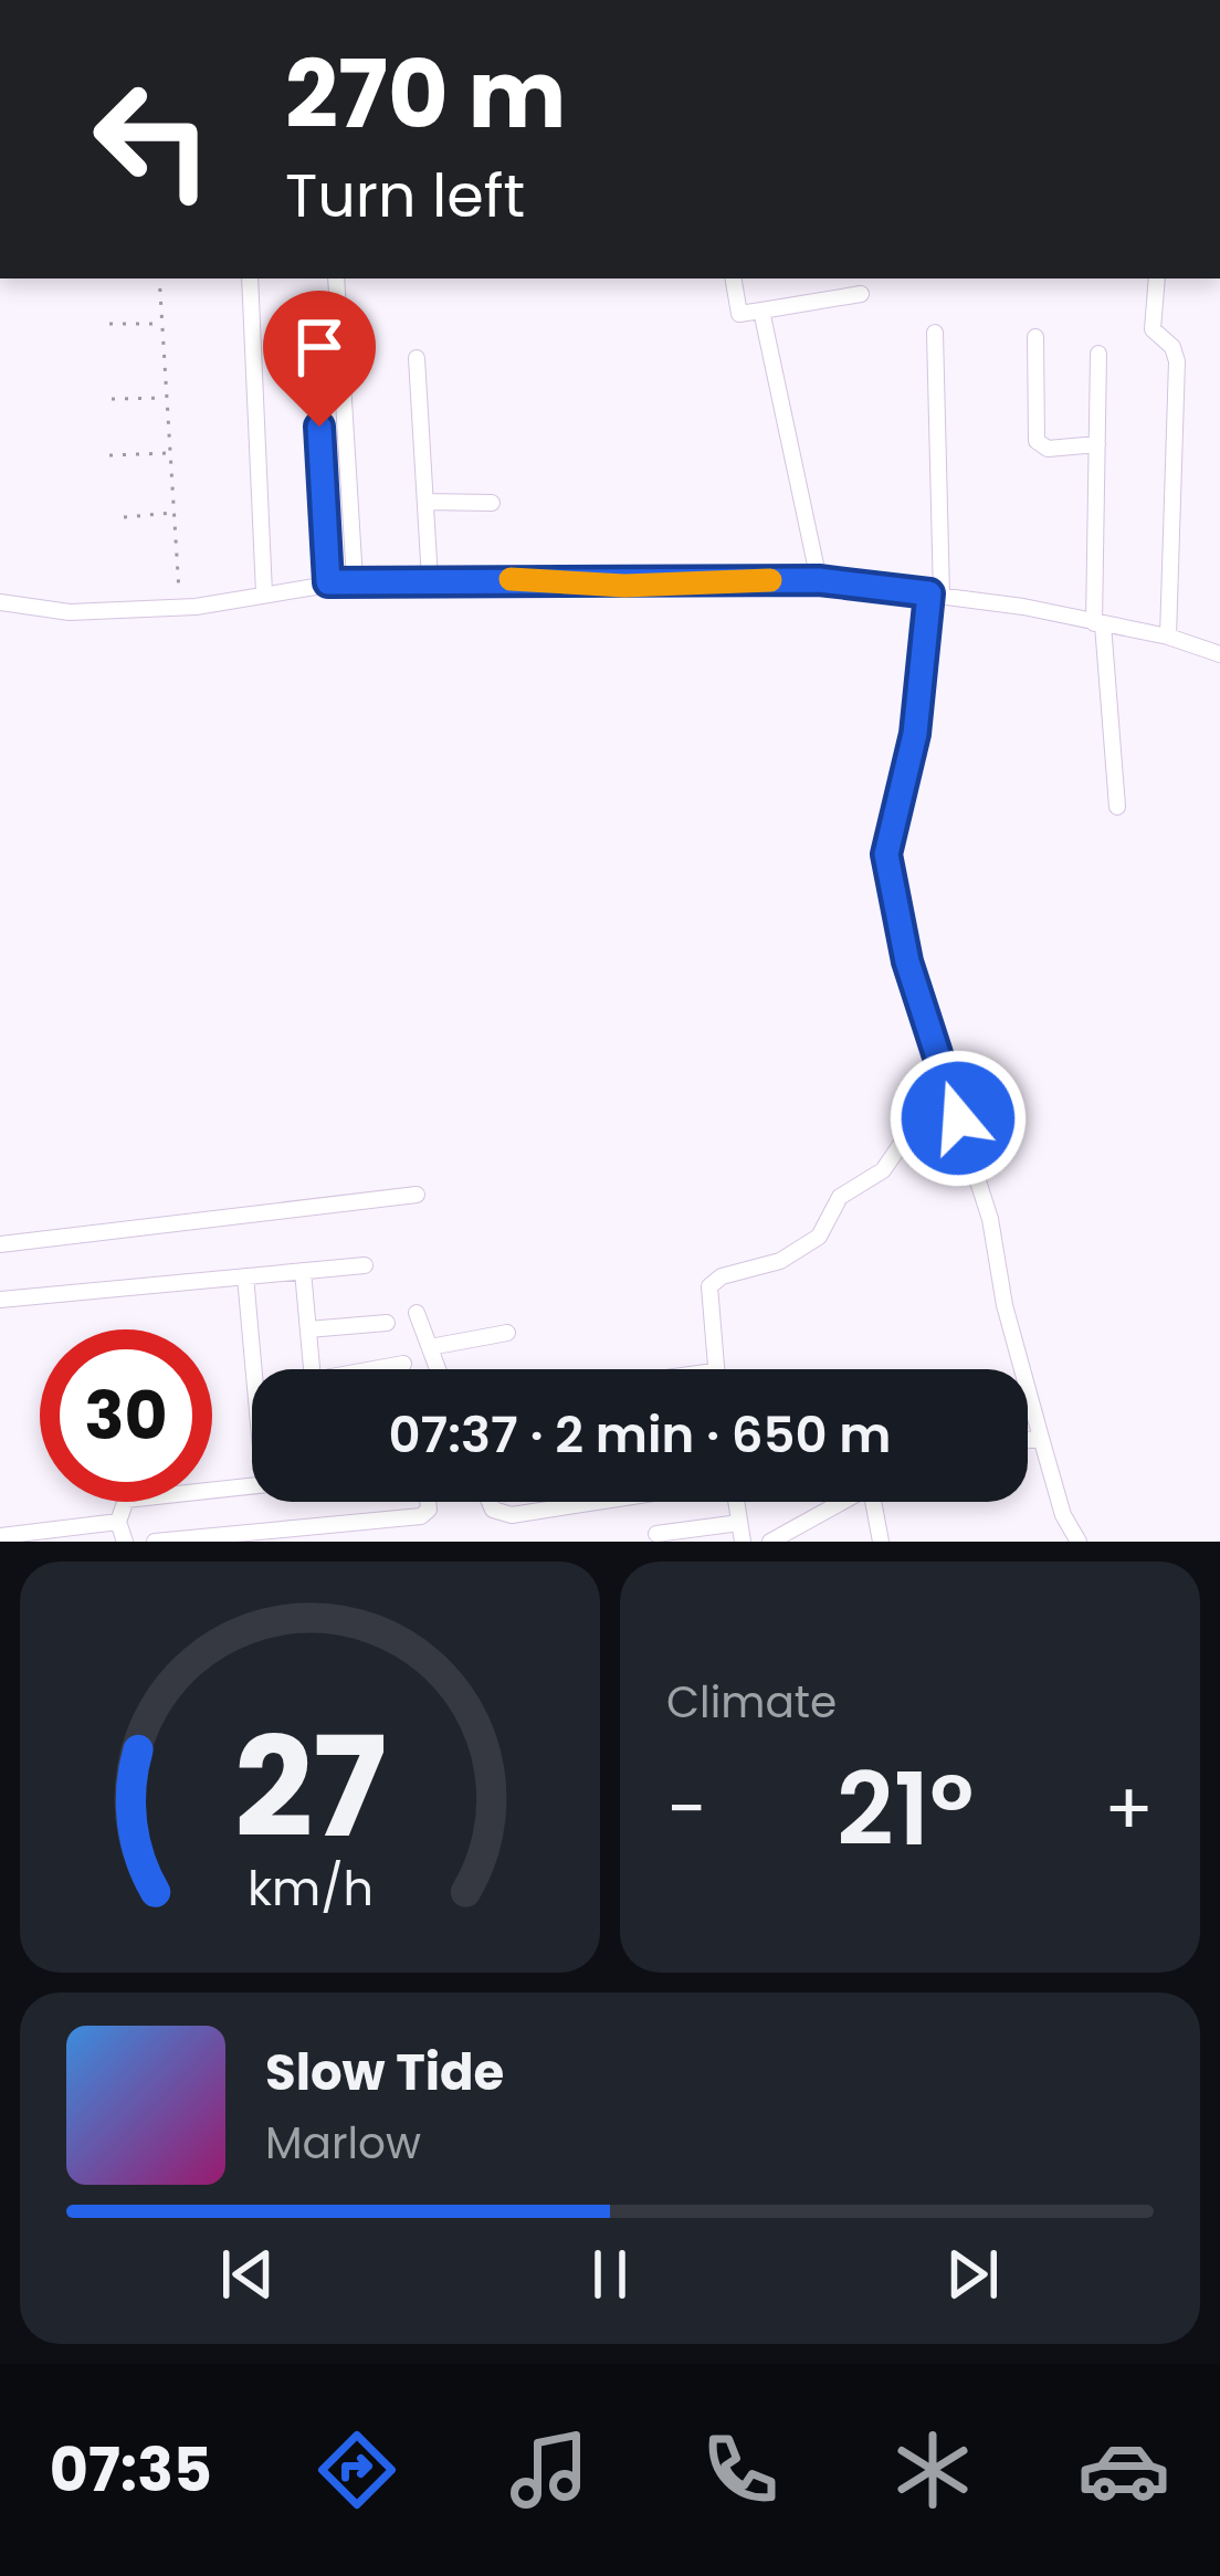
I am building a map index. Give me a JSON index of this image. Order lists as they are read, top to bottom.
{
  "page": {
    "turn": ["270 m", "Turn left"],
    "limit": "30",
    "trip": "07:37 · 2 min · 650 m",
    "tile": "Climate",
    "heat": ["−", "21°", "+"],
    "song": ["Slow Tide", "Marlow"],
    "tabs": "07:35",
    "gauge": ["27", "km/h"]
  }
}
